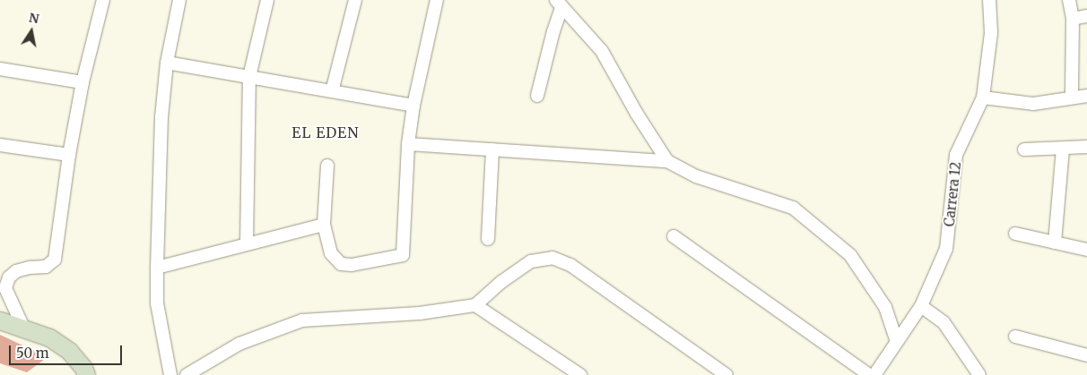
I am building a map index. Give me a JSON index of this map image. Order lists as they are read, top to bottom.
{
  "streets": {
    "street": ["Carrera 12"]
  },
  "districts": ["EL EDEN"],
  "scale_bar": "50 m",
  "north": "top"
}
